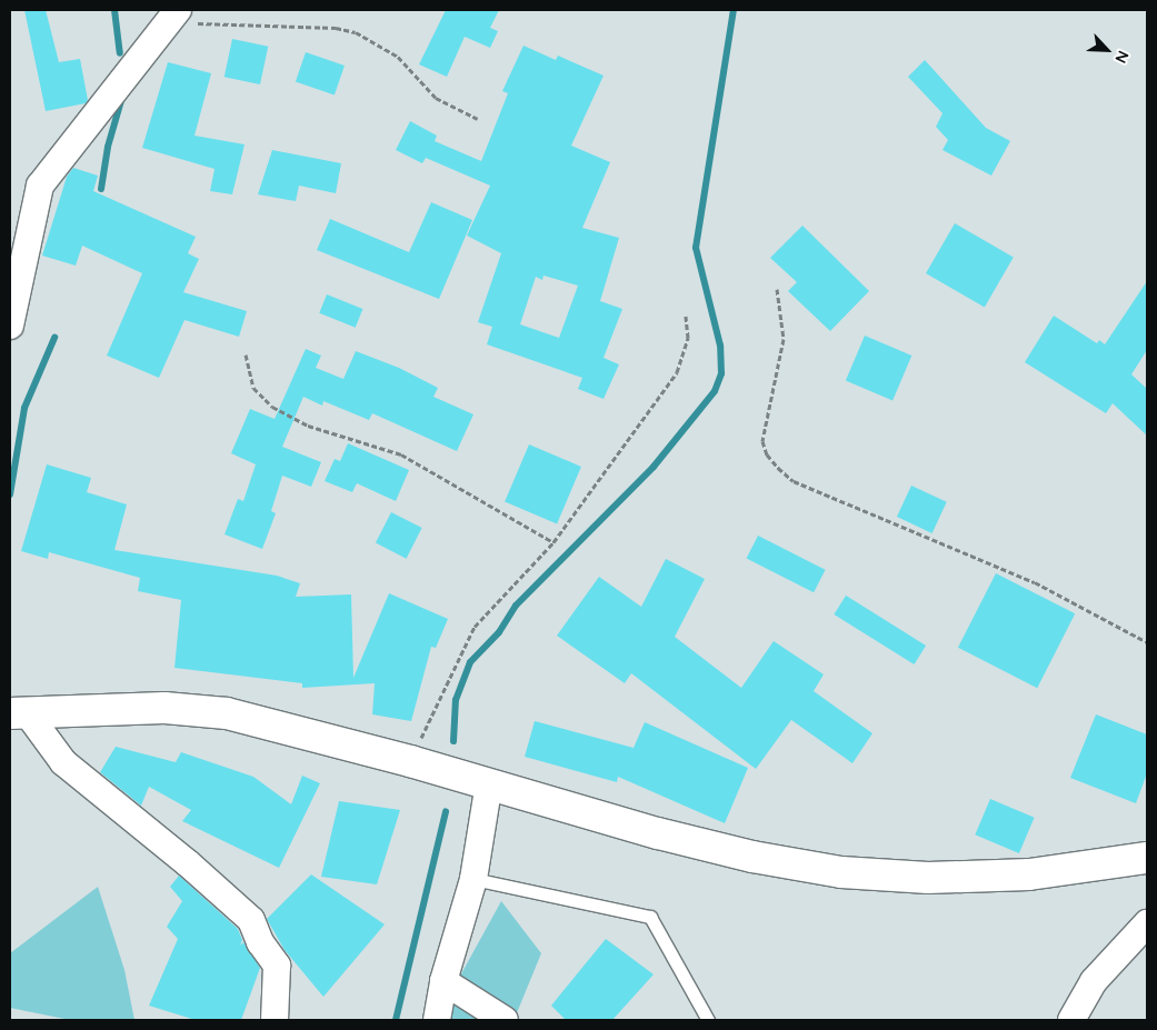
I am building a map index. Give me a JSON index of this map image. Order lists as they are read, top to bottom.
{
  "north": "bottom right"
}
